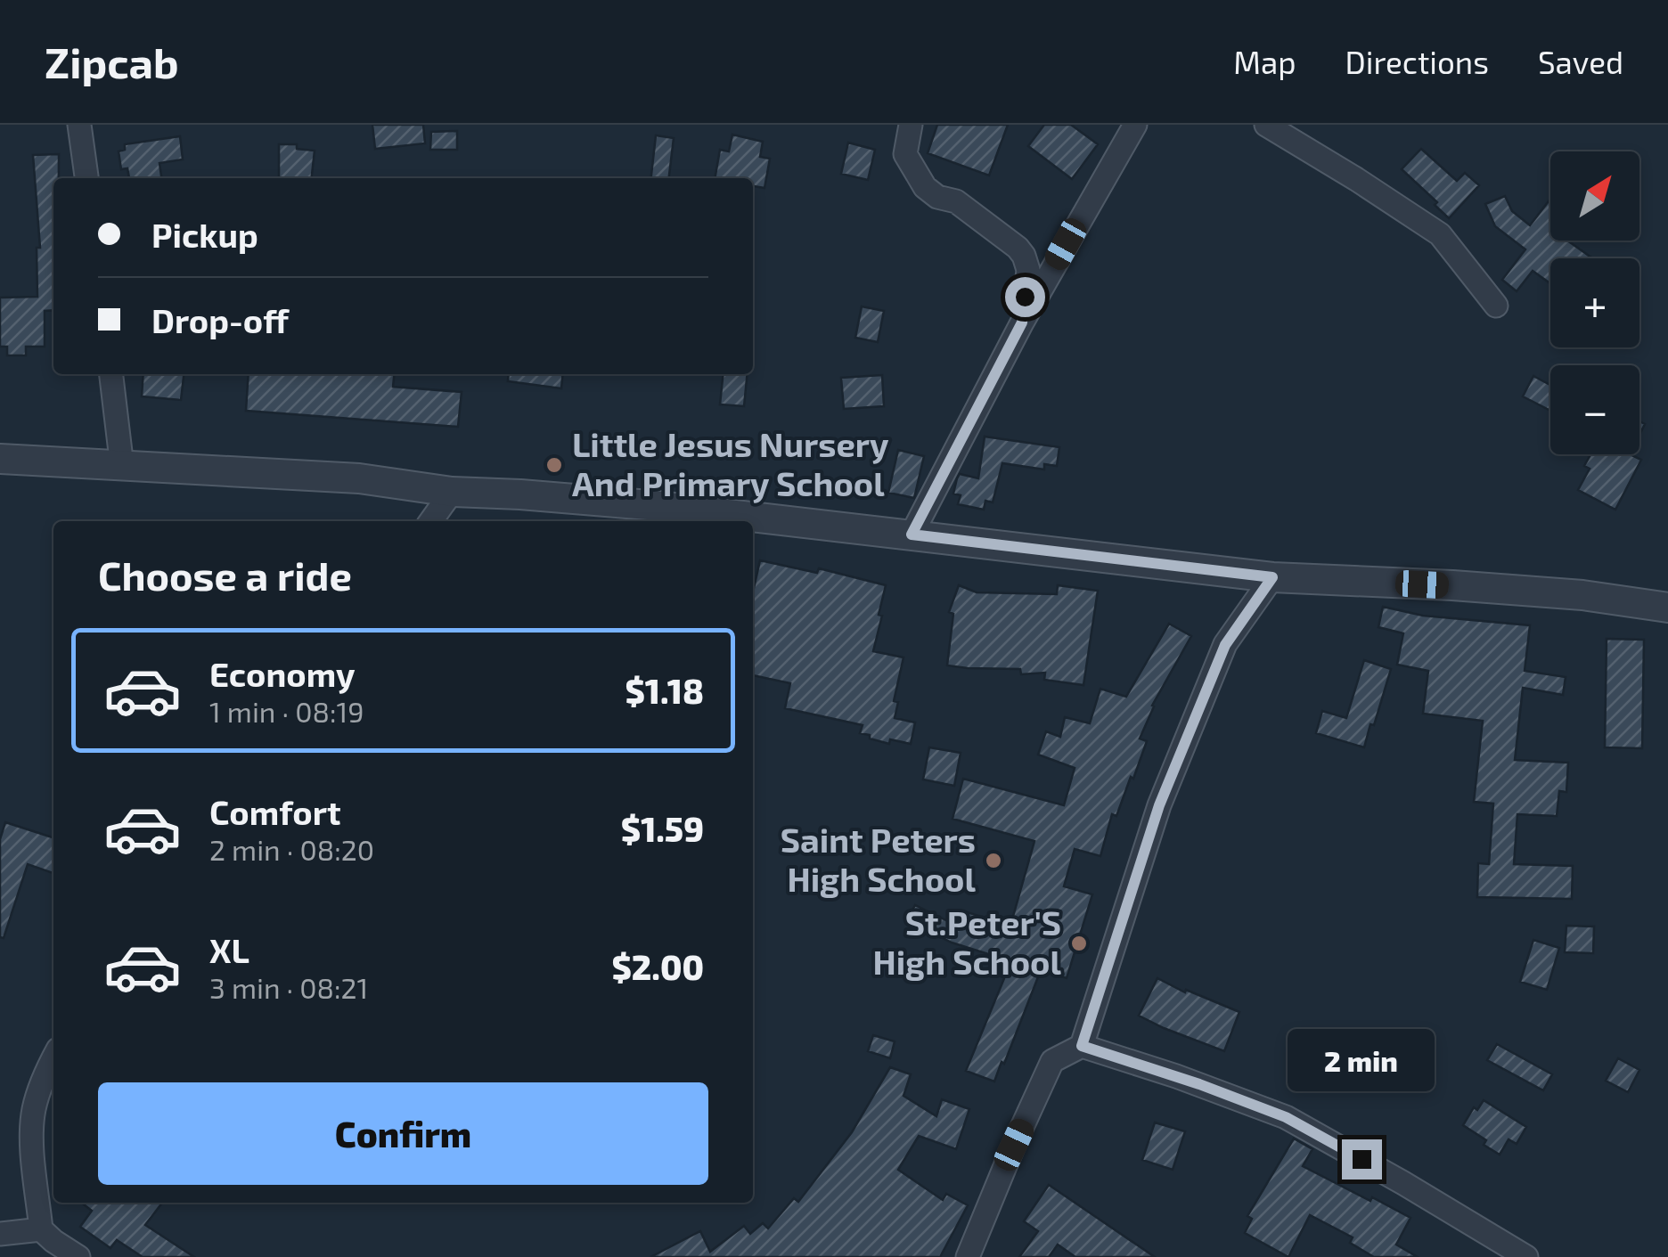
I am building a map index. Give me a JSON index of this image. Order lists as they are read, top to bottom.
{
  "places": ["Little Jesus Nursery And Primary School", "Saint Peters High School", "St.Peter'S High School"],
  "north": "top right",
  "page": {
    "header": "Zipcab",
    "nav": ["Map", "Directions", "Saved"],
    "map_buttons": ["+", "−"],
    "banner": ["Pickup", "Drop-off"],
    "heading": "Choose a ride",
    "list": [
      {
        "name": "Economy",
        "note": "1 min · 08:19",
        "value": "$1.18"
      },
      {
        "name": "Comfort",
        "note": "2 min · 08:20",
        "value": "$1.59"
      },
      {
        "name": "XL",
        "note": "3 min · 08:21",
        "value": "$2.00"
      }
    ],
    "bubble": "2 min",
    "buttons": "Confirm"
  }
}
